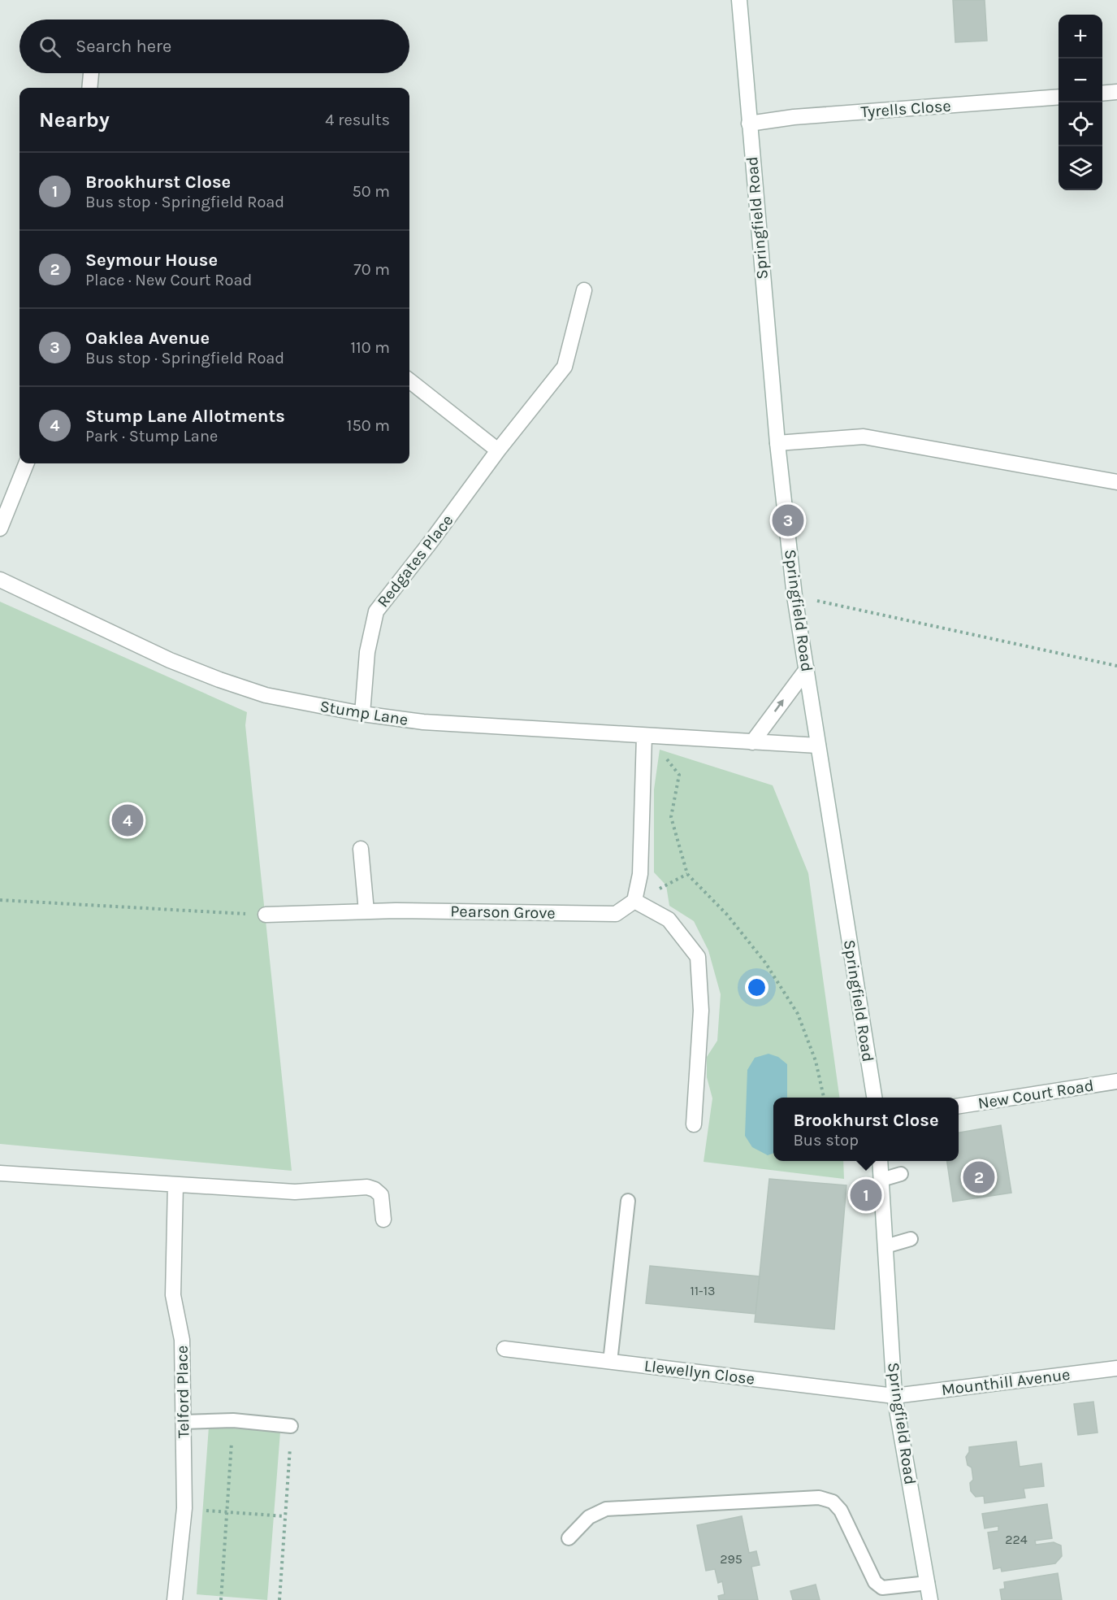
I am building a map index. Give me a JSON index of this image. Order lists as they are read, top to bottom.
{
  "streets": {
    "street": [
      "Tyrells Close",
      "Springfield Road",
      "Redgates Place",
      "Stump Lane",
      "Pearson Grove",
      "New Court Road",
      "Llewellyn Close",
      "Mounthill Avenue",
      "Telford Place"
    ]
  },
  "crossings": [
    ["Tyrells Close", "Springfield Road"],
    ["Springfield Road", "Stump Lane"],
    ["Springfield Road", "Llewellyn Close"],
    ["Springfield Road", "Mounthill Avenue"],
    ["Redgates Place", "Stump Lane"],
    ["Llewellyn Close", "Mounthill Avenue"]
  ],
  "house_numbers": ["11-13", "224", "295"],
  "page": {
    "map_buttons": ["+", "−"],
    "search": "Search here",
    "heading": ["Nearby", "4 results"],
    "list": [
      {
        "mark": "1",
        "name": "Brookhurst Close",
        "note": "Bus stop · Springfield Road",
        "value": "50 m"
      },
      {
        "mark": "2",
        "name": "Seymour House",
        "note": "Place · New Court Road",
        "value": "70 m"
      },
      {
        "mark": "3",
        "name": "Oaklea Avenue",
        "note": "Bus stop · Springfield Road",
        "value": "110 m"
      },
      {
        "mark": "4",
        "name": "Stump Lane Allotments",
        "note": "Park · Stump Lane",
        "value": "150 m"
      }
    ],
    "pins": [
      "3",
      "4",
      "2",
      "1"
    ],
    "popup": ["Brookhurst Close", "Bus stop"]
  }
}
